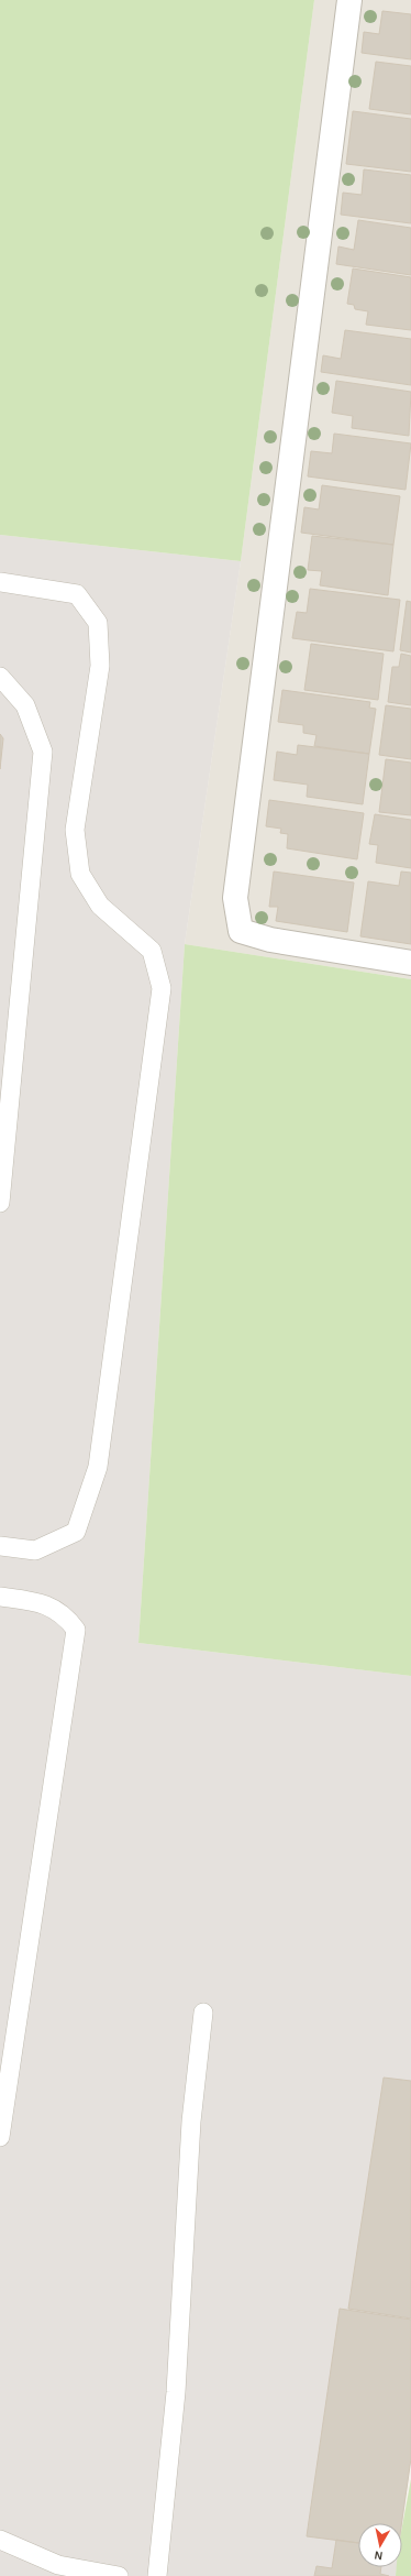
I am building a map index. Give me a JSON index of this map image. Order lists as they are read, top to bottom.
{
  "north": "bottom"
}
